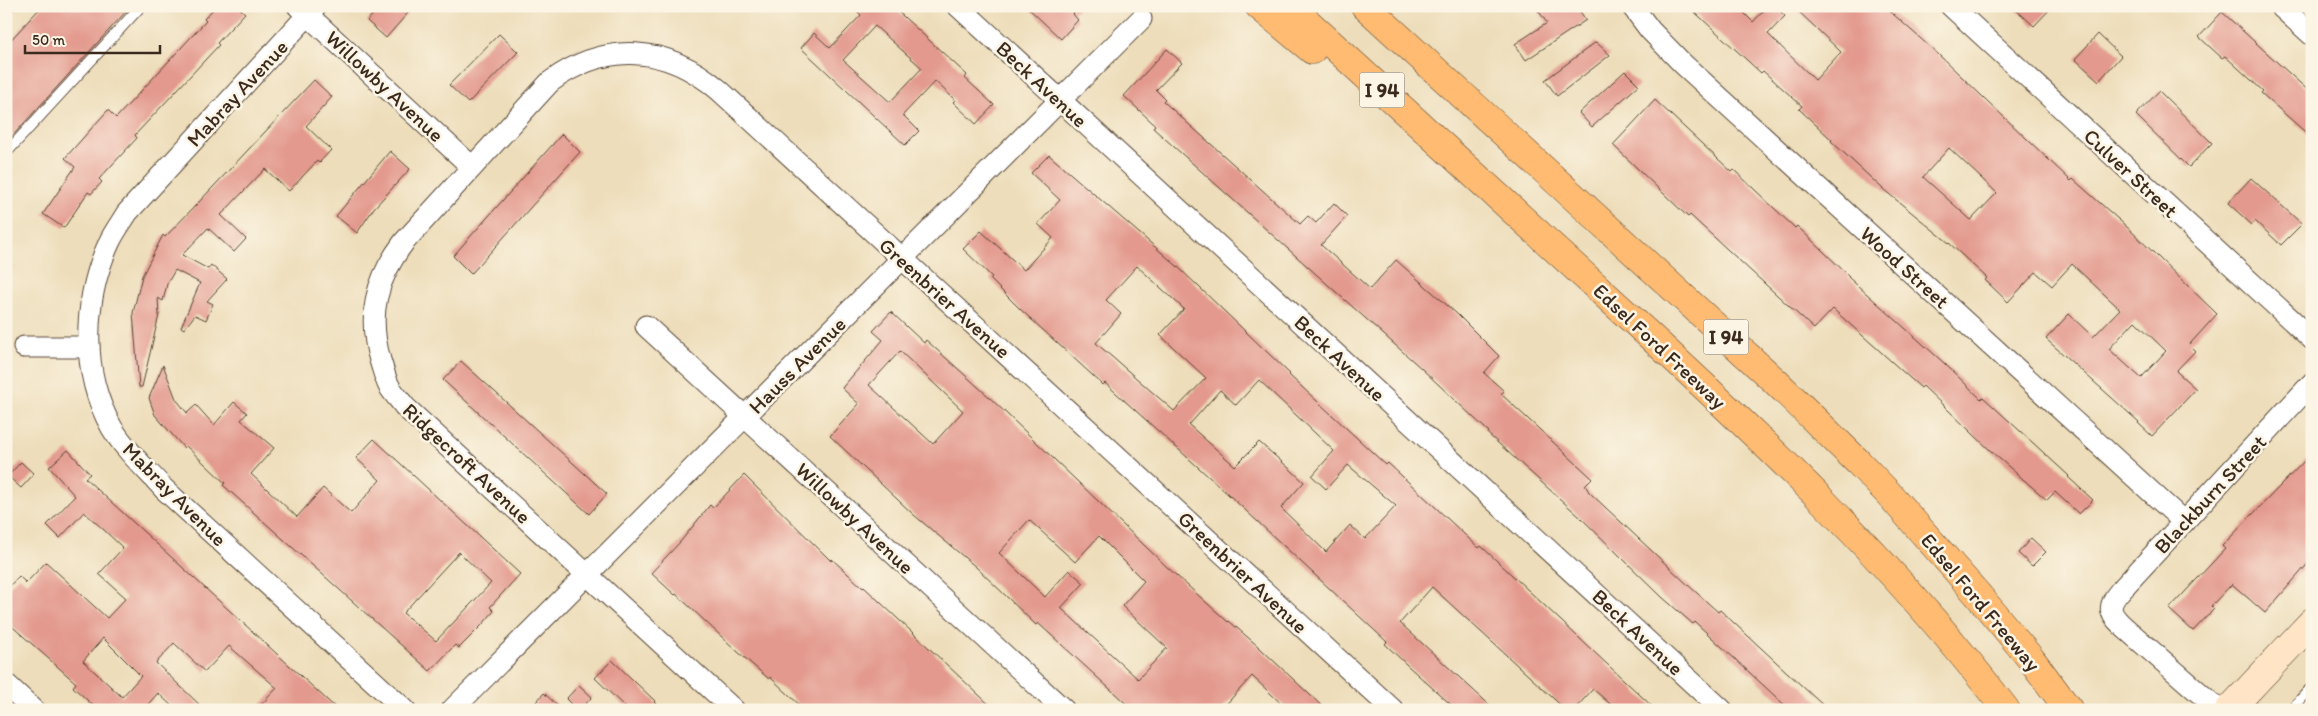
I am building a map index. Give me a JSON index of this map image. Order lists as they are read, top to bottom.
{
  "streets": {
    "highway": ["I 94", "Edsel Ford Freeway"],
    "street": [
      "Beck Avenue",
      "Willowby Avenue",
      "Mabray Avenue",
      "Culver Street",
      "Wood Street",
      "Greenbrier Avenue",
      "Hauss Avenue",
      "Ridgecroft Avenue",
      "Blackburn Street"
    ]
  },
  "crossings": [
    ["Beck Avenue", "Hauss Avenue"],
    ["Willowby Avenue", "Mabray Avenue"],
    ["Willowby Avenue", "Greenbrier Avenue"],
    ["Willowby Avenue", "Hauss Avenue"],
    ["Willowby Avenue", "Ridgecroft Avenue"],
    ["Wood Street", "Blackburn Street"],
    ["Greenbrier Avenue", "Hauss Avenue"],
    ["Greenbrier Avenue", "Ridgecroft Avenue"],
    ["Hauss Avenue", "Ridgecroft Avenue"]
  ],
  "scale_bar": "50 m"
}
